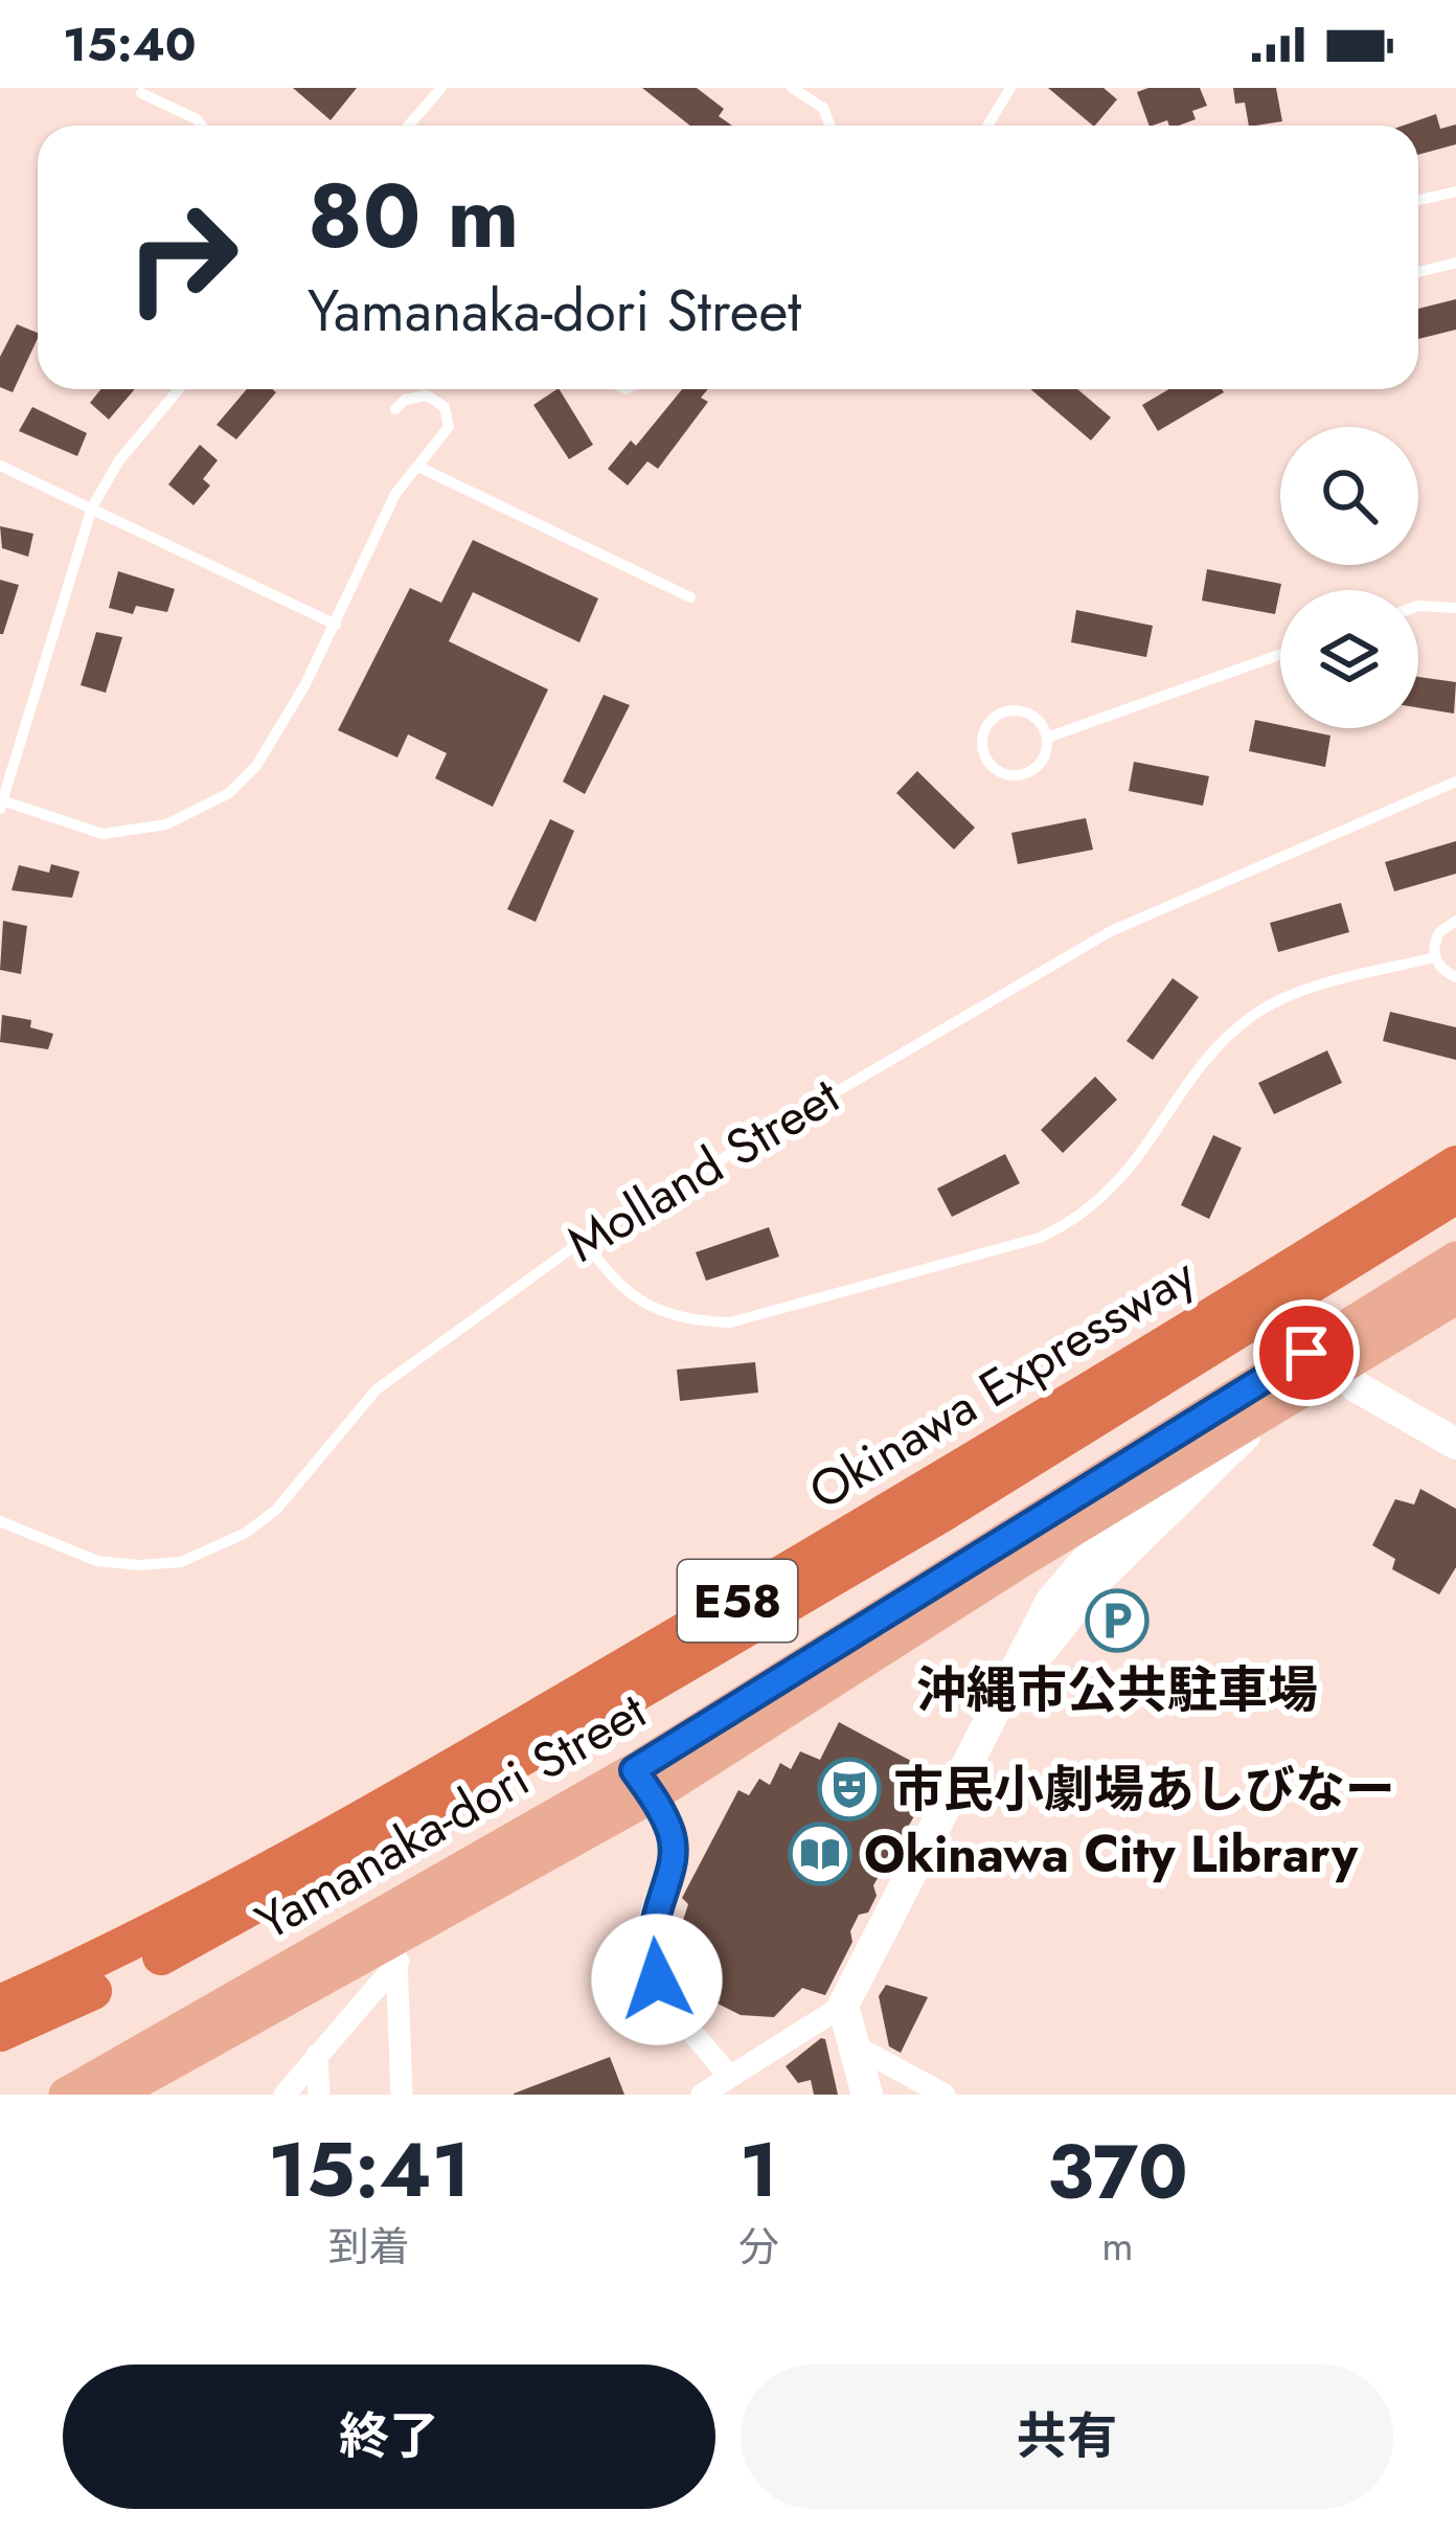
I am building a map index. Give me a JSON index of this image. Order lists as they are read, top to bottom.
{
  "streets": {
    "highway": ["Okinawa Expressway", "E58"],
    "main road": ["Yamanaka-dori Street"],
    "lane": ["Molland Street"]
  },
  "places": {
    "parking": ["沖縄市公共駐車場"],
    "theatre": ["市民小劇場あしびなー"],
    "library": ["Okinawa City Library"]
  },
  "page": {
    "status": "15:40",
    "turn": ["80 m", "Yamanaka-dori Street"],
    "eta": [
      "15:41",
      "到着",
      "1",
      "分",
      "370",
      "m"
    ],
    "buttons": ["終了", "共有"]
  }
}
